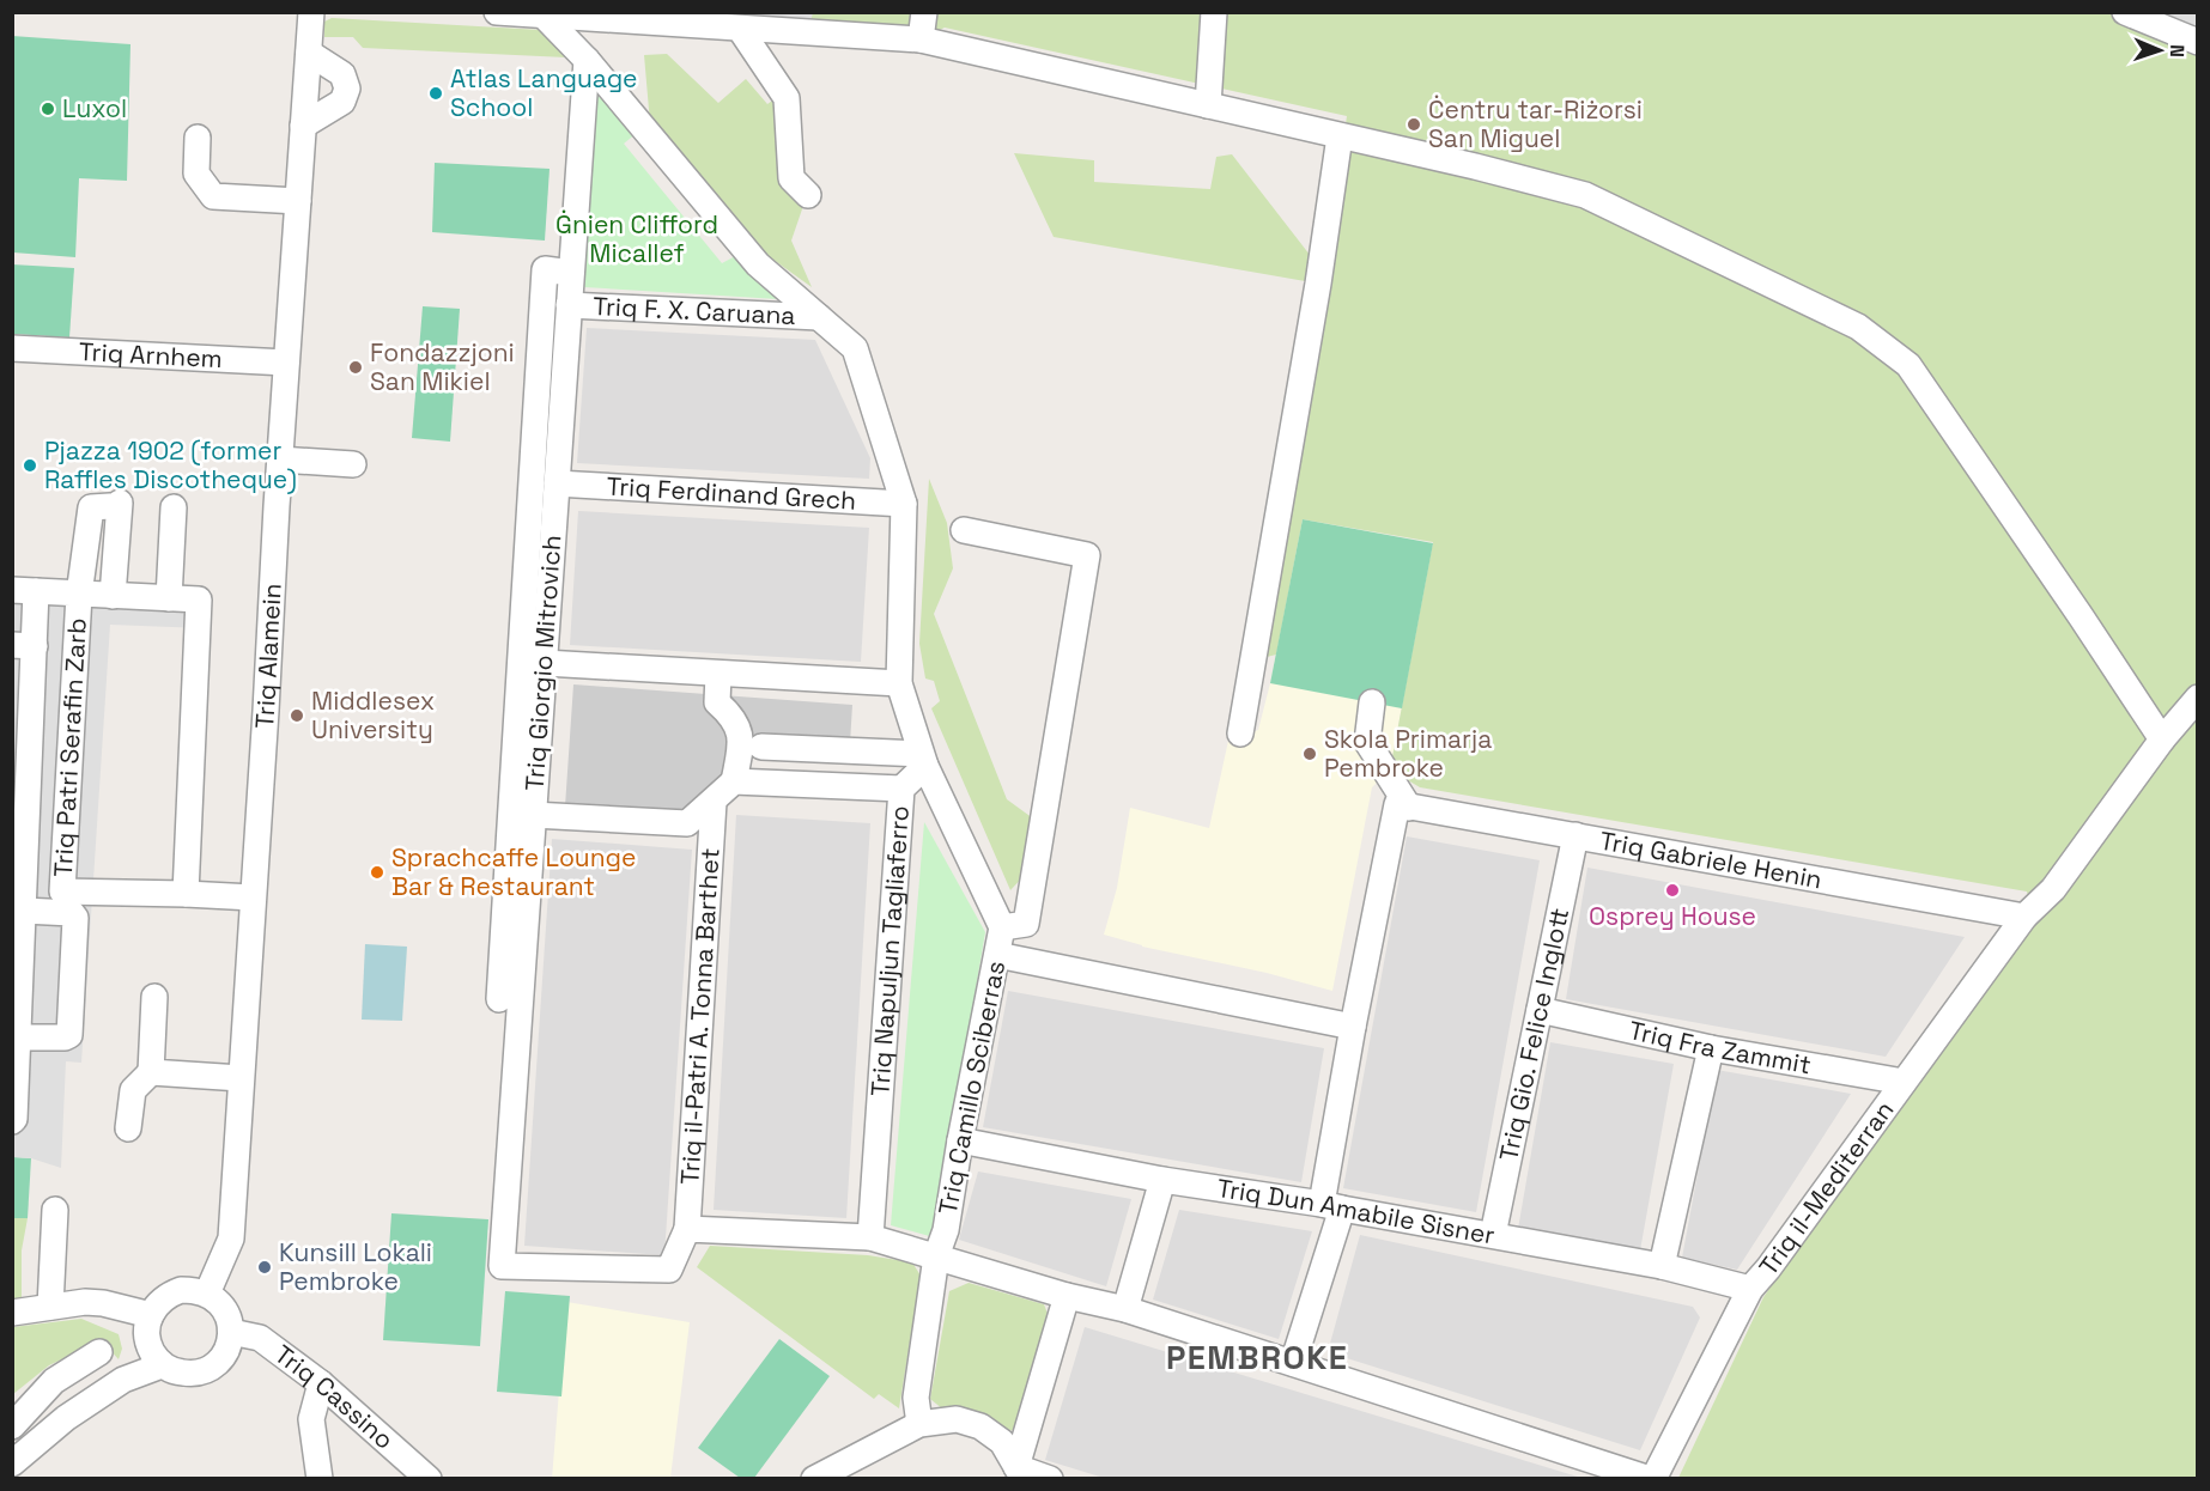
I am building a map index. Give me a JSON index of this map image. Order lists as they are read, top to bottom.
{
  "streets": {
    "street": [
      "Triq F. X. Caruana",
      "Triq Arnhem",
      "Triq Ferdinand Grech",
      "Triq Alamein",
      "Triq Giorgio Mitrovich",
      "Triq Patri Serafin Zarb",
      "Triq Gabriele Henin",
      "Triq Napuljun Tagliaferro",
      "Triq il-Patri A. Tonna Barthet",
      "Triq Gio. Felice Inglott",
      "Triq Fra Zammit",
      "Triq Camillo Sciberras",
      "Triq il-Mediterran",
      "Triq Dun Amabile Sisner",
      "Triq Cassino"
    ]
  },
  "crossings": [
    ["Triq F. X. Caruana", "Triq Giorgio Mitrovich"],
    ["Triq Arnhem", "Triq Alamein"],
    ["Triq Ferdinand Grech", "Triq Giorgio Mitrovich"],
    ["Triq Alamein", "Triq Cassino"],
    ["Triq Giorgio Mitrovich", "Triq il-Patri A. Tonna Barthet"],
    ["Triq Gabriele Henin", "Triq Gio. Felice Inglott"],
    ["Triq Gabriele Henin", "Triq il-Mediterran"],
    ["Triq Napuljun Tagliaferro", "Triq Camillo Sciberras"],
    ["Triq Gio. Felice Inglott", "Triq Fra Zammit"],
    ["Triq Gio. Felice Inglott", "Triq Dun Amabile Sisner"],
    ["Triq Fra Zammit", "Triq il-Mediterran"],
    ["Triq Camillo Sciberras", "Triq Dun Amabile Sisner"],
    ["Triq il-Mediterran", "Triq Dun Amabile Sisner"]
  ],
  "districts": ["PEMBROKE"],
  "parks": ["Ġnien Clifford Micallef"],
  "places": [
    "Atlas Language School",
    "Luxol",
    "Ċentru tar-Riżorsi San Miguel",
    "Fondazzjoni San Mikiel",
    "Pjazza 1902 (former Raffles Discotheque)",
    "Middlesex University",
    "Skola Primarja Pembroke",
    "Sprachcaffe Lounge Bar & Restaurant",
    "Osprey House",
    "Kunsill Lokali Pembroke"
  ],
  "north": "right"
}
